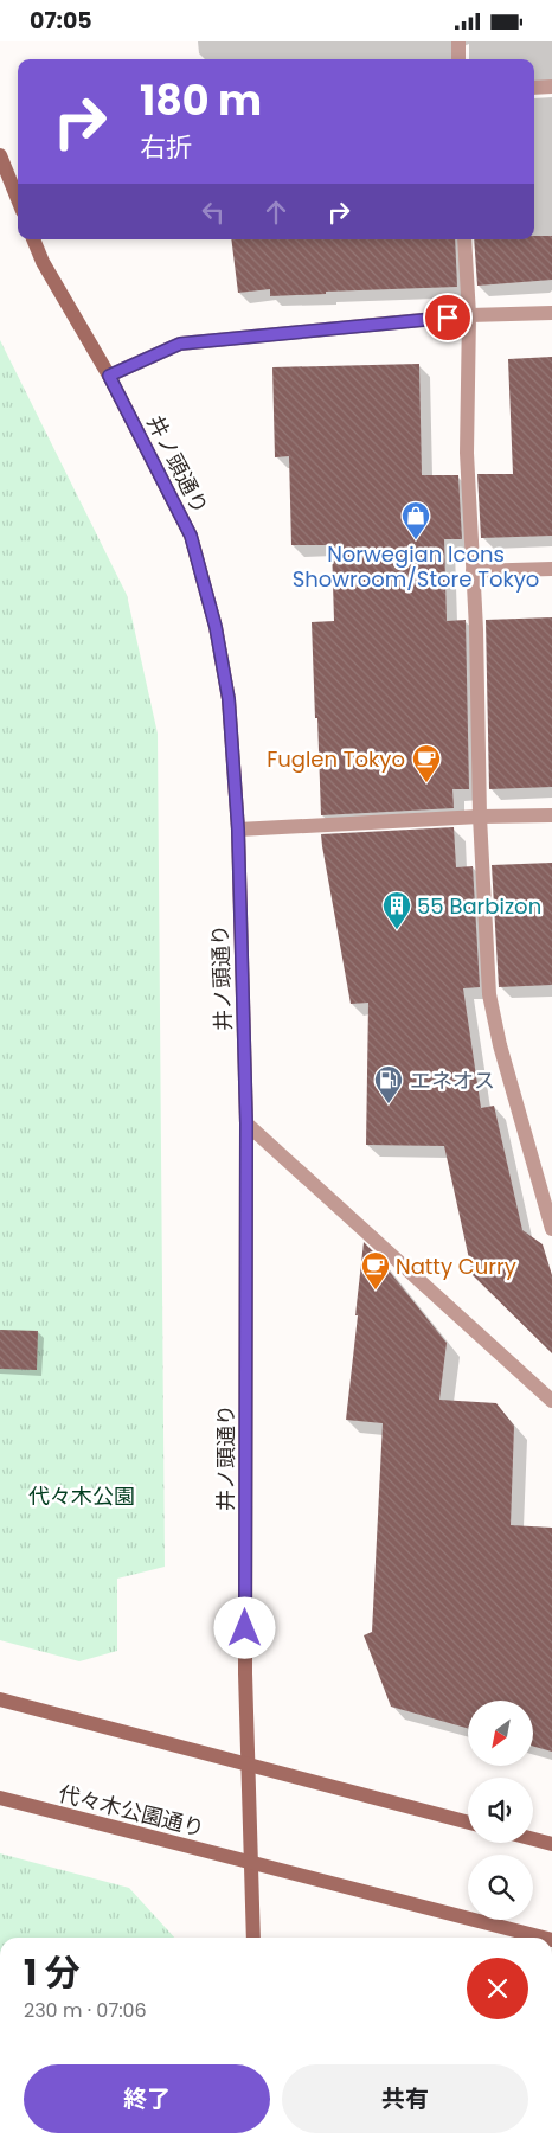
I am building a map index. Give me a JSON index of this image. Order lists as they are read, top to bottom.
{
  "streets": {
    "street": ["井ノ頭通り", "代々木公園通り"]
  },
  "crossings": [
    ["井ノ頭通り", "代々木公園通り"]
  ],
  "parks": ["代々木公園"],
  "places": {
    "shop": ["Norwegian Icons Showroom/Store Tokyo"],
    "cafe": ["Fuglen Tokyo", "Natty Curry"],
    "building": ["55 Barbizon"],
    "fuel station": ["エネオス"]
  },
  "north": "bottom left",
  "page": {
    "status": "07:05",
    "turn": ["180 m", "右折"],
    "heading": ["1 分", "230 m · 07:06"],
    "buttons": ["終了", "共有"]
  }
}
